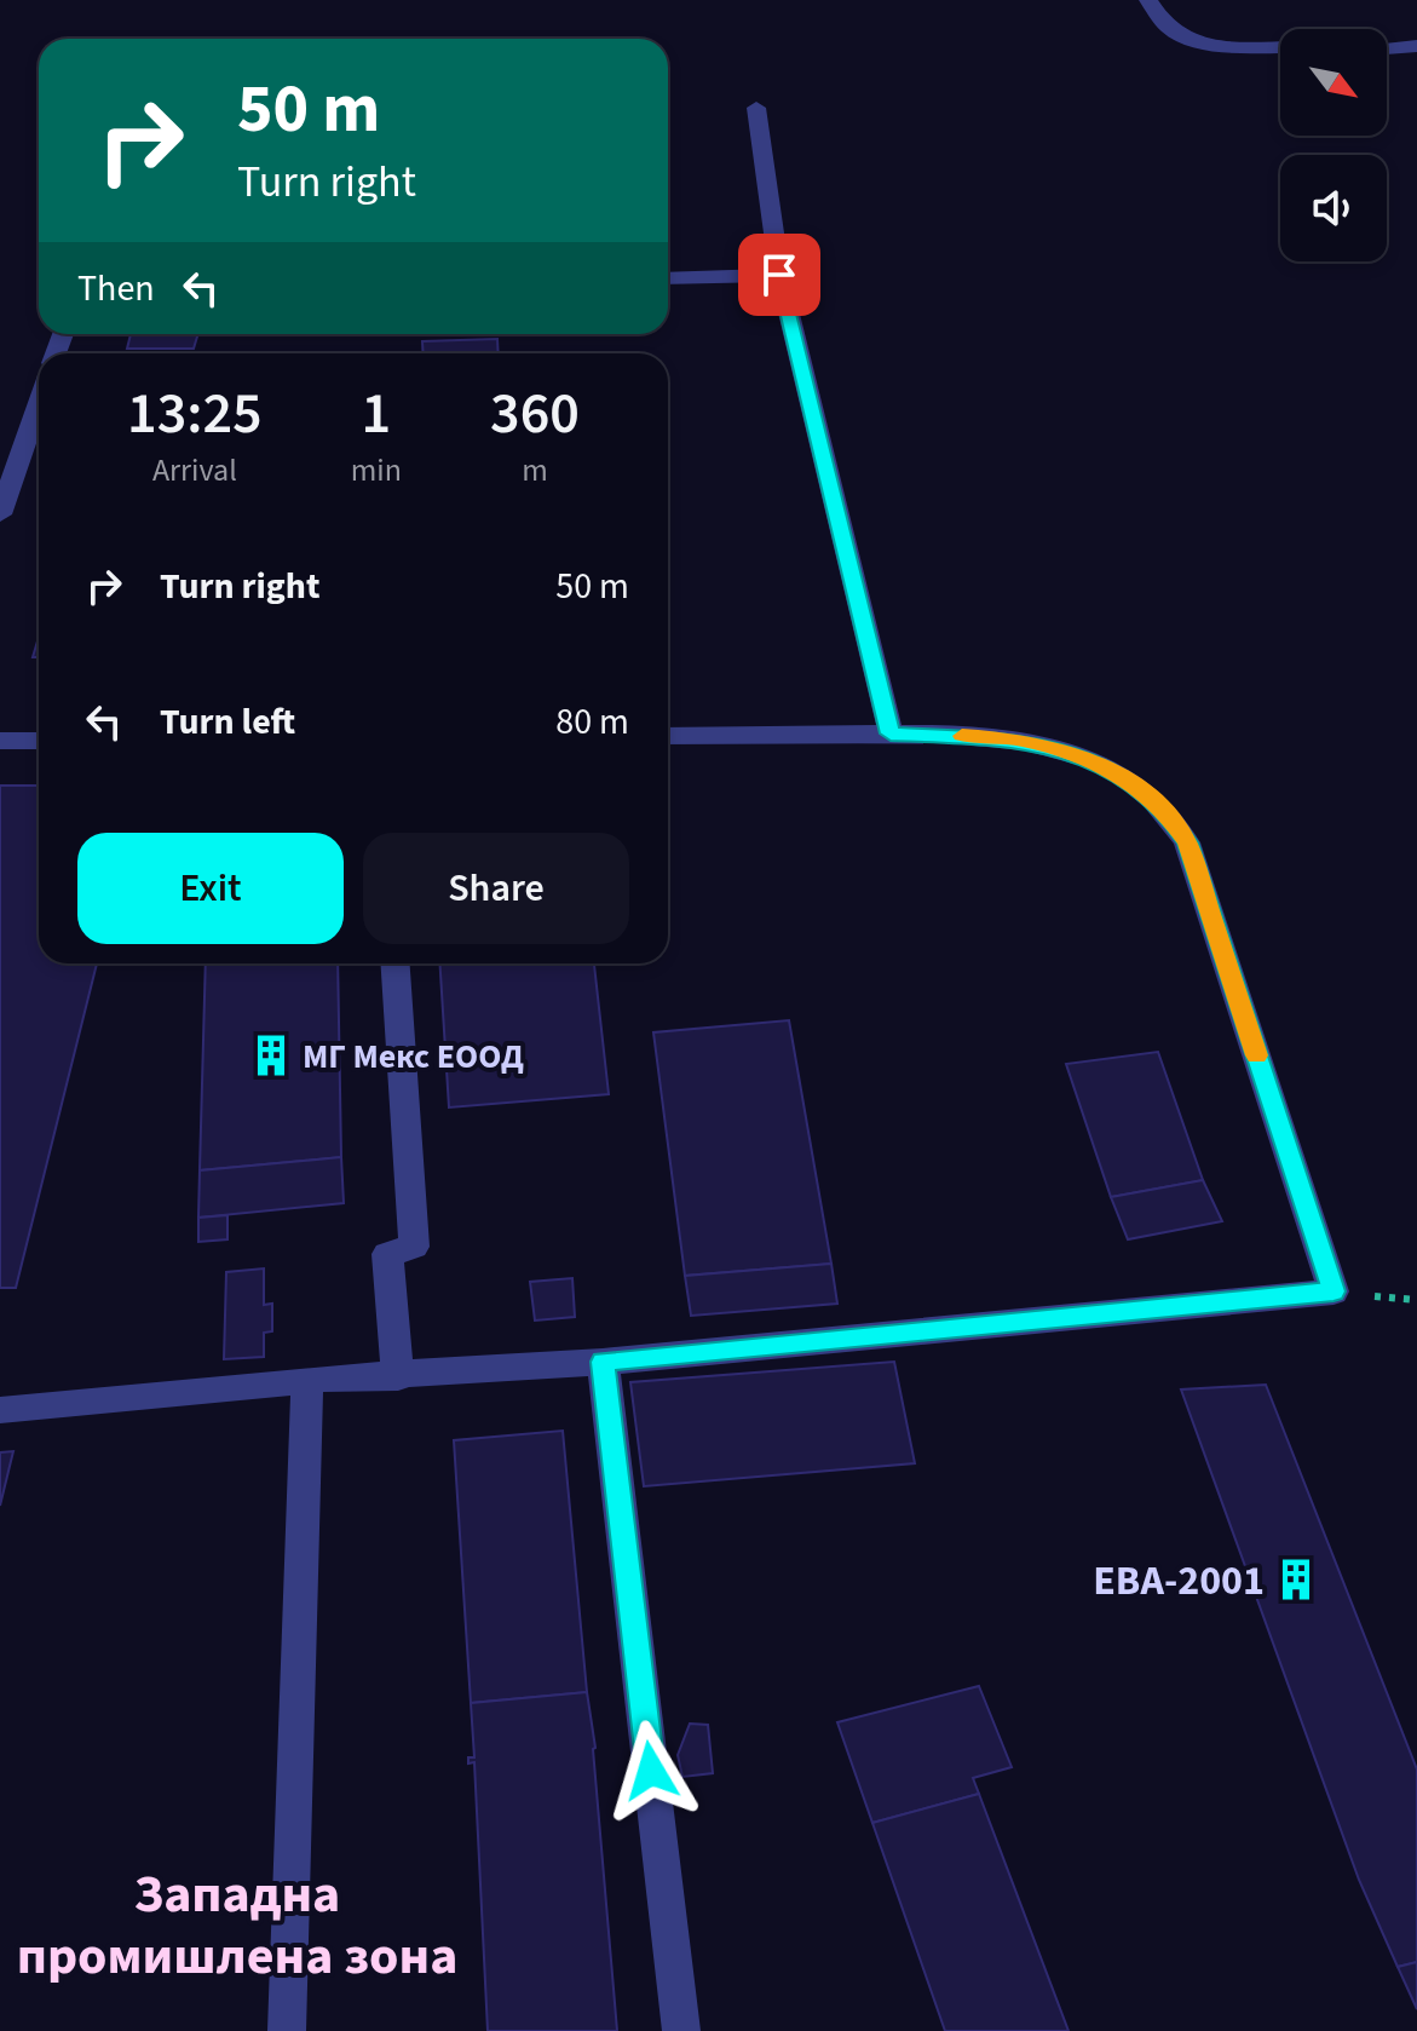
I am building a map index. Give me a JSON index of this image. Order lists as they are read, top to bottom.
{
  "districts": ["Западна промишлена зона"],
  "places": {
    "building": ["МГ Мекс ЕООД", "ЕВА-2001"]
  },
  "north": "bottom right",
  "page": {
    "turn": ["50 m", "Turn right"],
    "then": "Then",
    "eta": [
      "13:25",
      "Arrival",
      "1",
      "min",
      "360",
      "m"
    ],
    "list": [
      {
        "name": "Turn right",
        "value": "50 m"
      },
      {
        "name": "Turn left",
        "value": "80 m"
      }
    ],
    "buttons": ["Exit", "Share"]
  }
}
